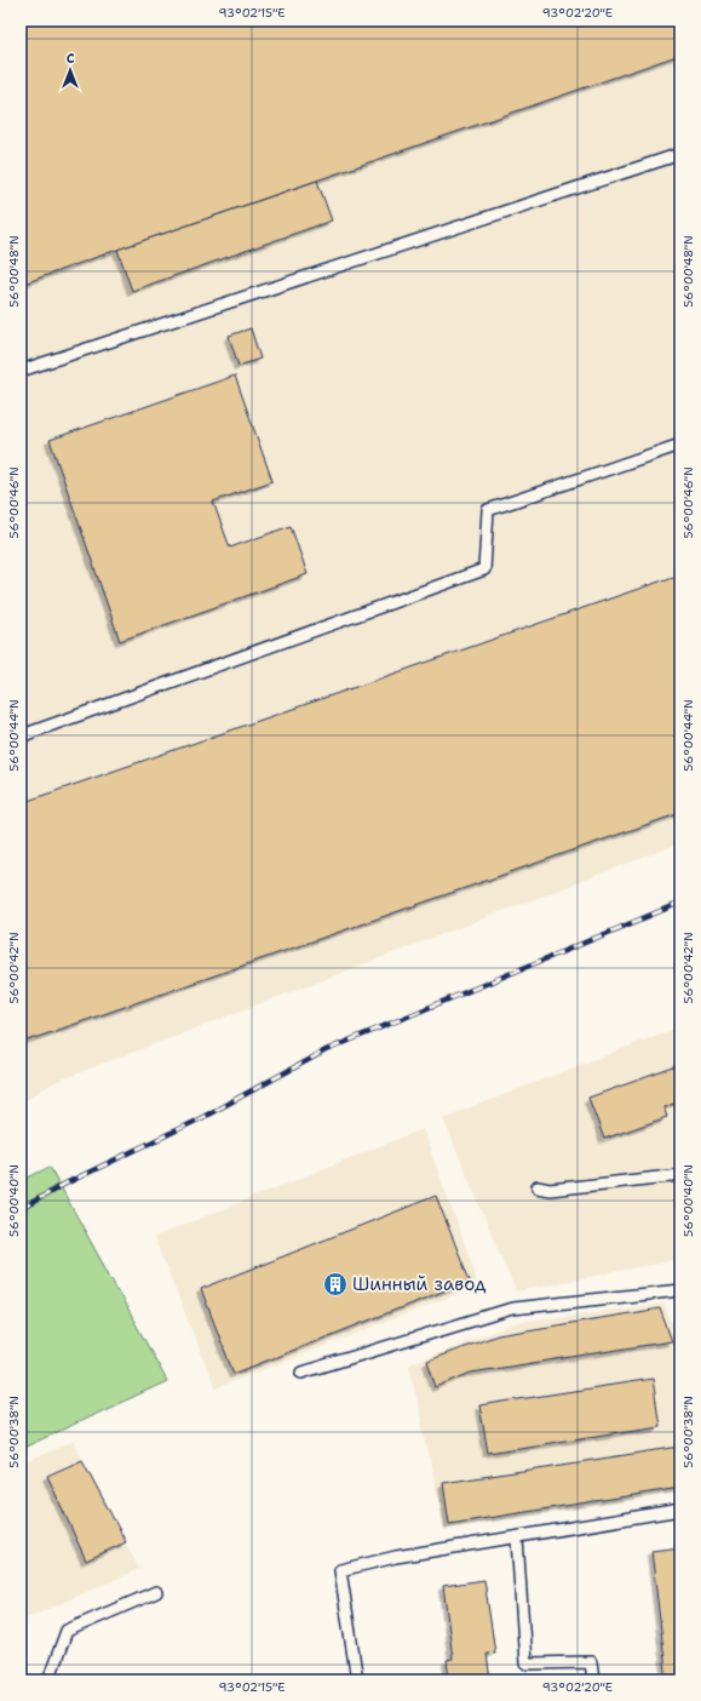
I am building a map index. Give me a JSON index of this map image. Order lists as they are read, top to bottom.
{
  "places": {
    "building": ["Шинный завод"]
  },
  "north": "top",
  "coordinates": [
    "93°02'15\"E",
    "93°02'20\"E",
    "56°00'48\"N",
    "56°00'46\"N",
    "56°00'44\"N",
    "56°00'42\"N",
    "56°00'40\"N",
    "56°00'38\"N"
  ]
}
